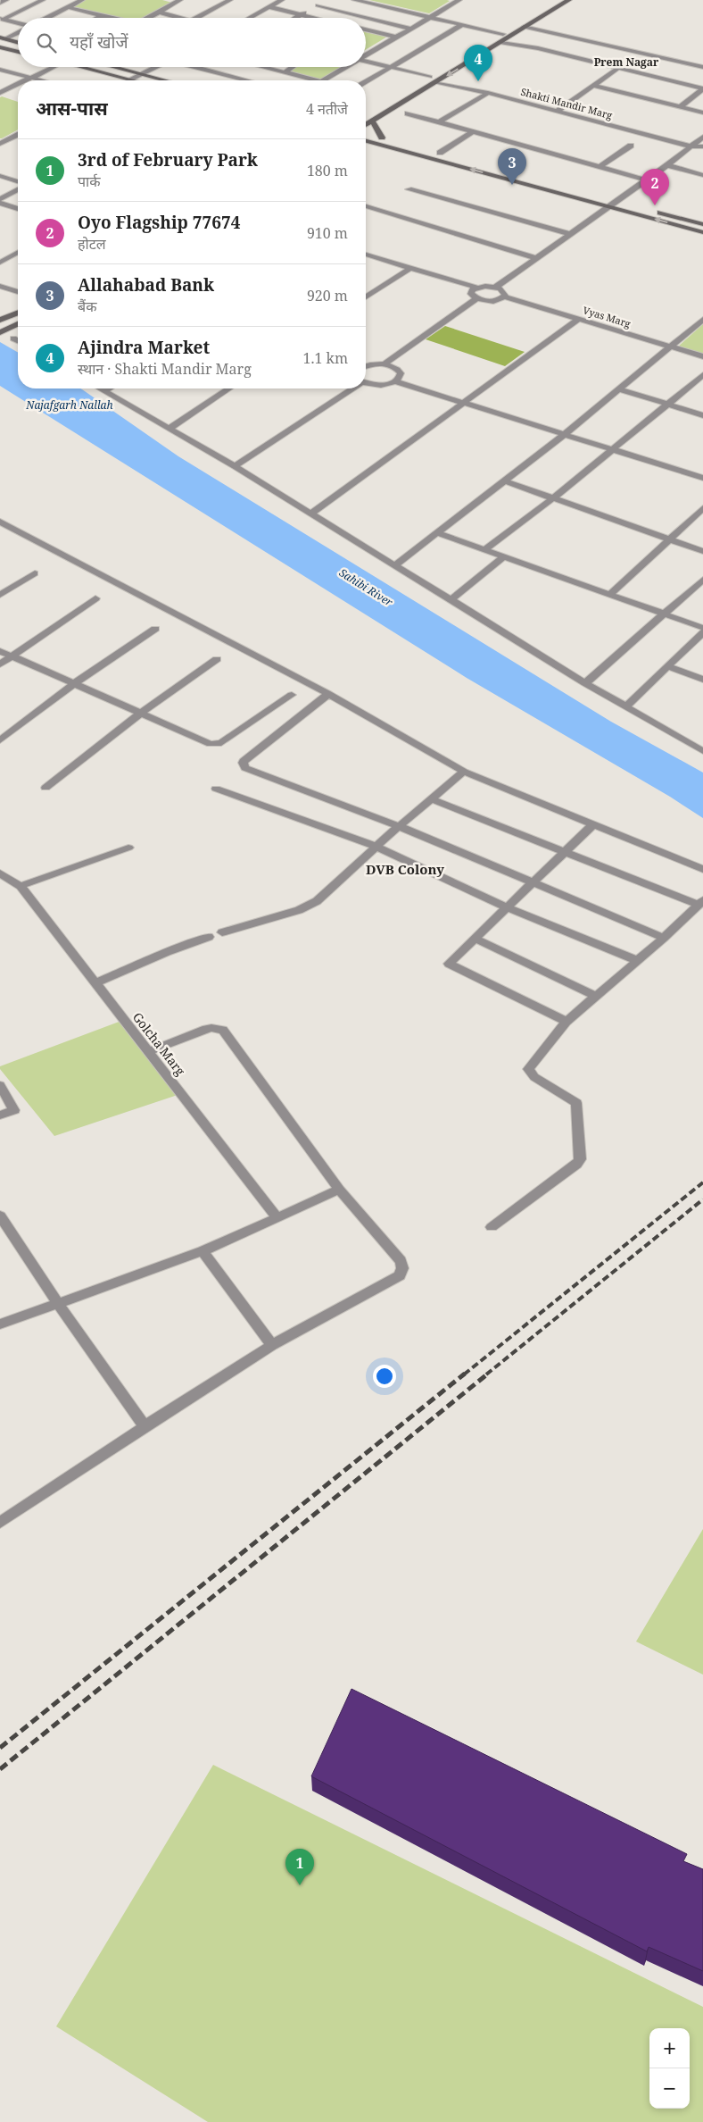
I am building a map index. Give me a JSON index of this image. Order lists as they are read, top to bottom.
{
  "streets": {
    "street": ["Shakti Mandir Marg", "Vyas Marg", "Golcha Marg"]
  },
  "districts": ["Prem Nagar", "DVB Colony"],
  "water": ["Najafgarh Nallah", "Sahibi River"],
  "page": {
    "search": "यहाँ खोजें",
    "pins": [
      "4",
      "3",
      "2",
      "1"
    ],
    "heading": ["आस-पास", "4 नतीजे"],
    "list": [
      {
        "mark": "1",
        "name": "3rd of February Park",
        "note": "पार्क",
        "value": "180 m"
      },
      {
        "mark": "2",
        "name": "Oyo Flagship 77674",
        "note": "होटल",
        "value": "910 m"
      },
      {
        "mark": "3",
        "name": "Allahabad Bank",
        "note": "बैंक",
        "value": "920 m"
      },
      {
        "mark": "4",
        "name": "Ajindra Market",
        "note": "स्थान · Shakti Mandir Marg",
        "value": "1.1 km"
      }
    ],
    "map_buttons": ["+", "−"]
  }
}
